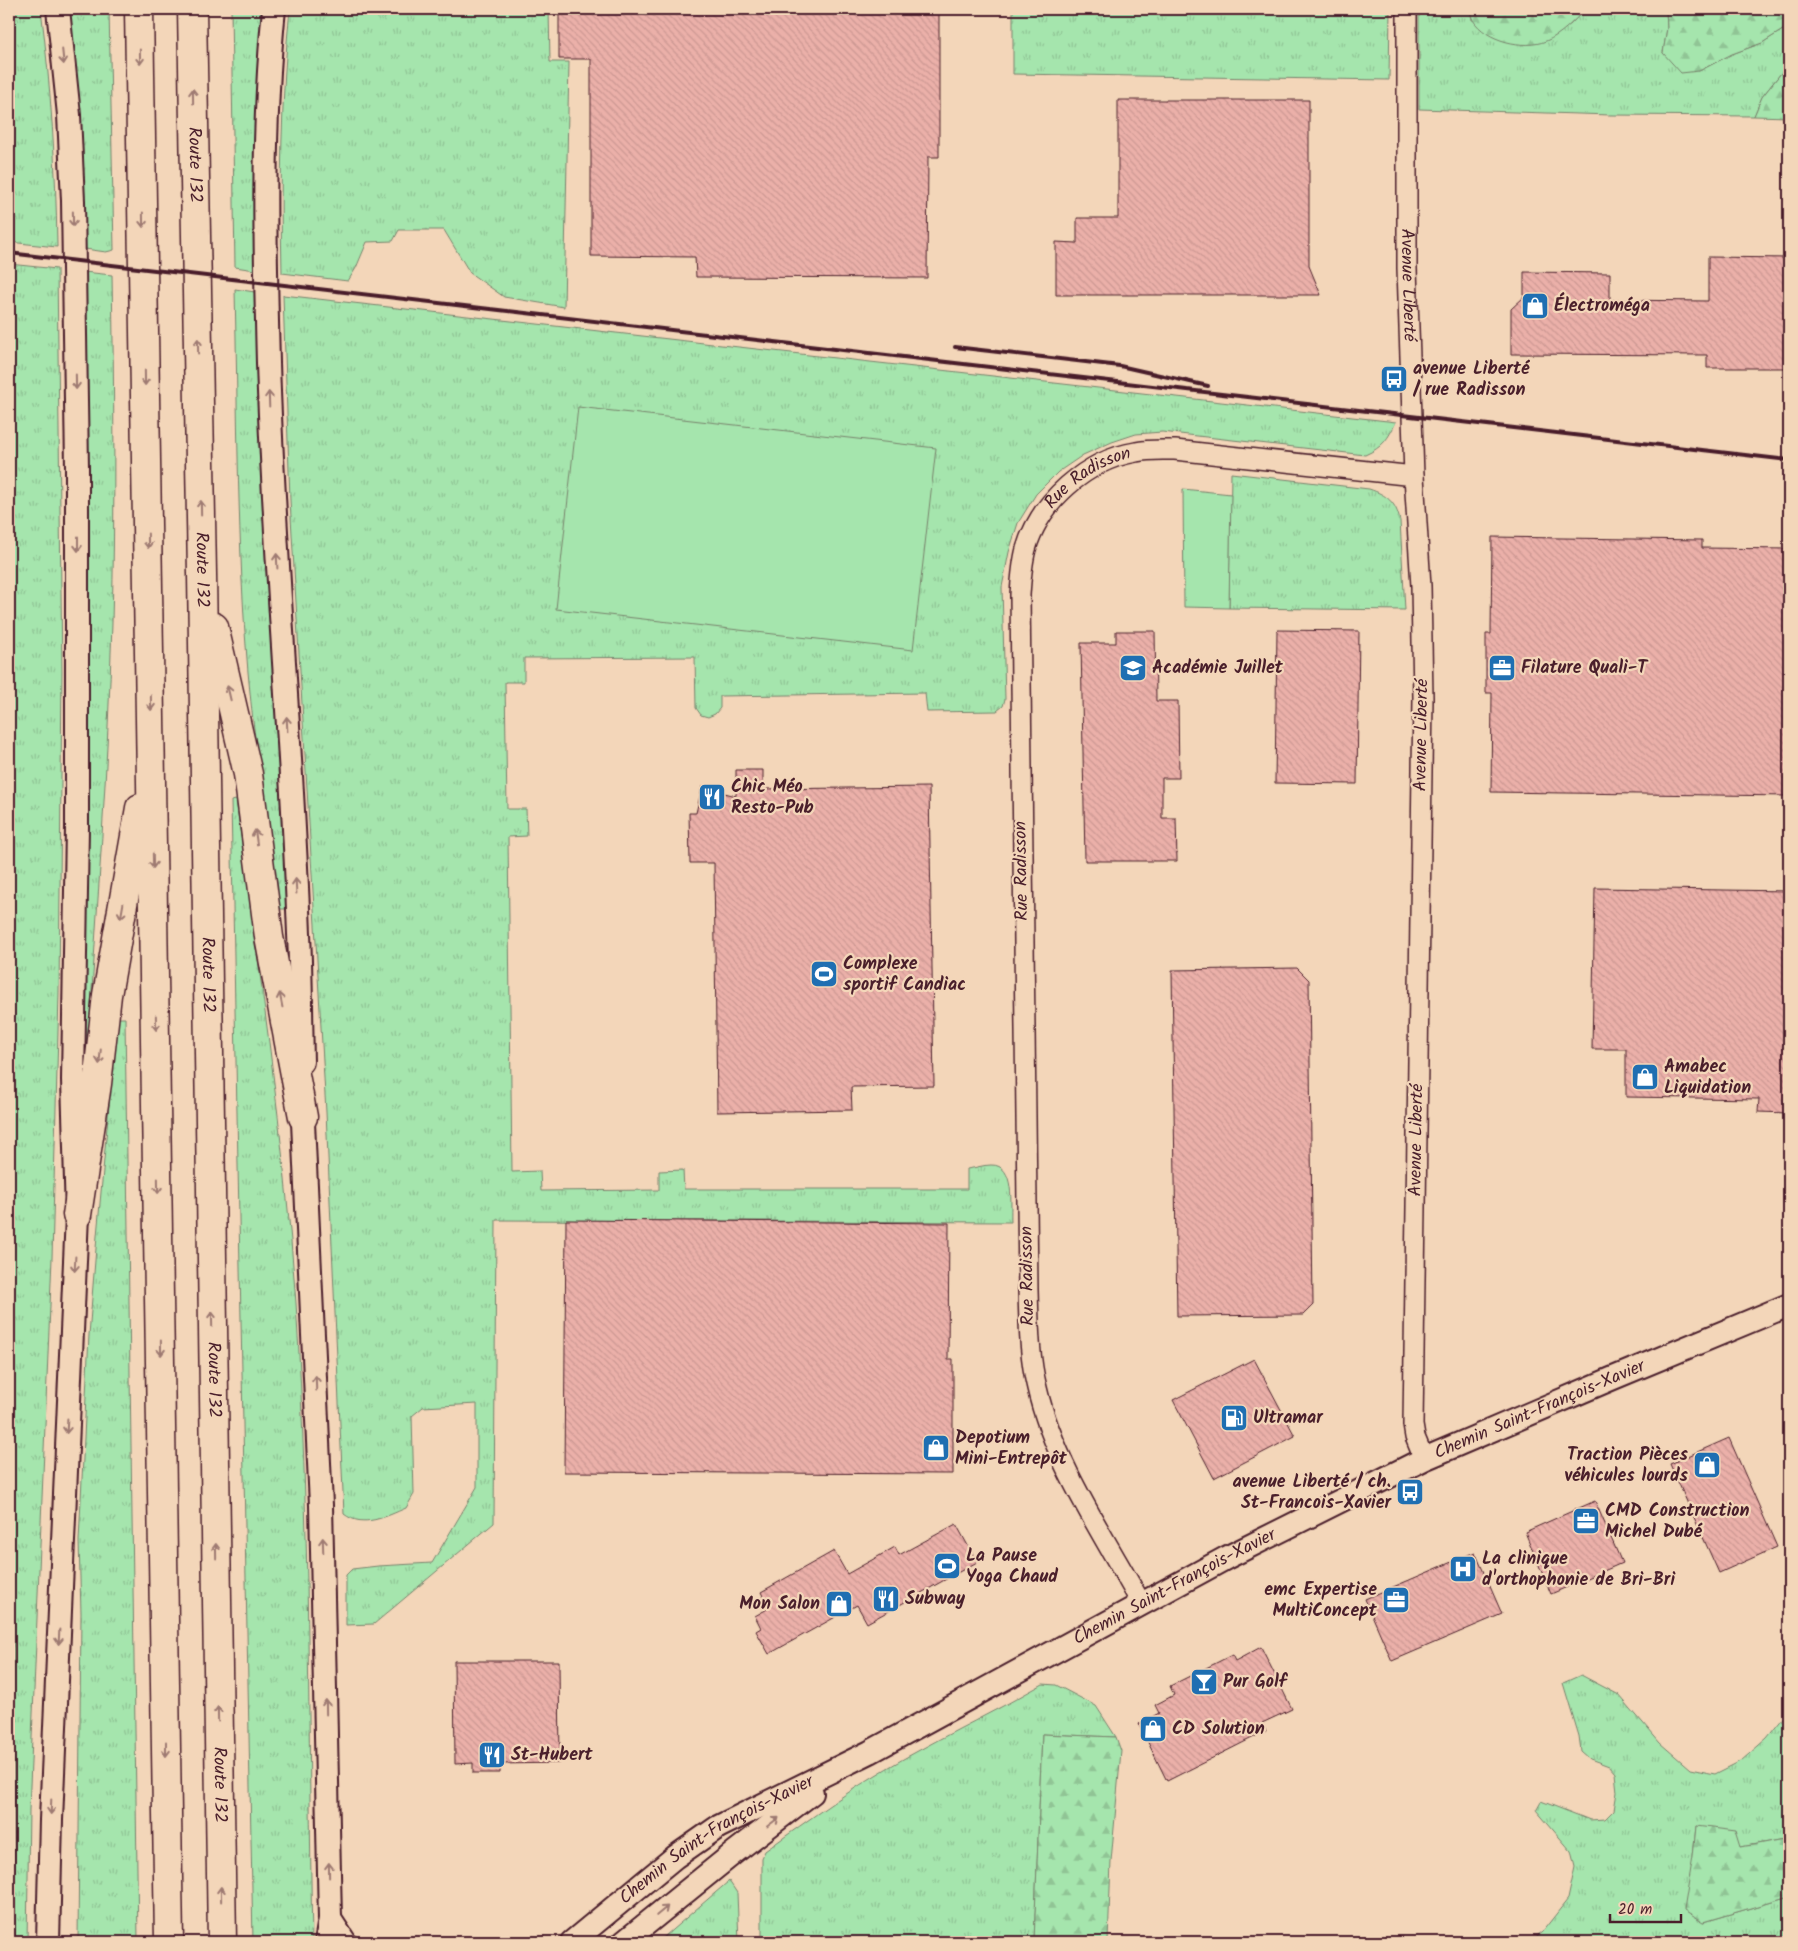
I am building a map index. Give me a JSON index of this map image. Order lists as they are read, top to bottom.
{
  "streets": {
    "highway": ["Route 132"],
    "street": ["Avenue Liberté", "Rue Radisson", "Chemin Saint-François-Xavier"]
  },
  "crossings": [
    ["Avenue Liberté", "Rue Radisson"],
    ["Avenue Liberté", "Chemin Saint-François-Xavier"],
    ["Rue Radisson", "Chemin Saint-François-Xavier"]
  ],
  "places": {
    "shop": [
      "Électroméga",
      "Amabec Liquidation",
      "Depotium Mini-Entrepôt",
      "Traction Pièces véhicules lourds",
      "Mon Salon",
      "CD Solution"
    ],
    "bus stop": ["avenue Liberté / rue Radisson", "avenue Liberté / ch. St-Francois-Xavier"],
    "school or university": ["Académie Juillet"],
    "office": ["Filature Quali-T", "CMD Construction Michel Dubé", "emc Expertise MultiConcept"],
    "restaurant": ["Chic Méo Resto-Pub", "Subway", "St-Hubert"],
    "sports": ["Complexe sportif Candiac", "La Pause Yoga Chaud"],
    "fuel station": ["Ultramar"],
    "hospital": ["La clinique d'orthophonie de Bri-Bri"],
    "bar": ["Pur Golf"]
  },
  "scale_bar": "20 m"
}
